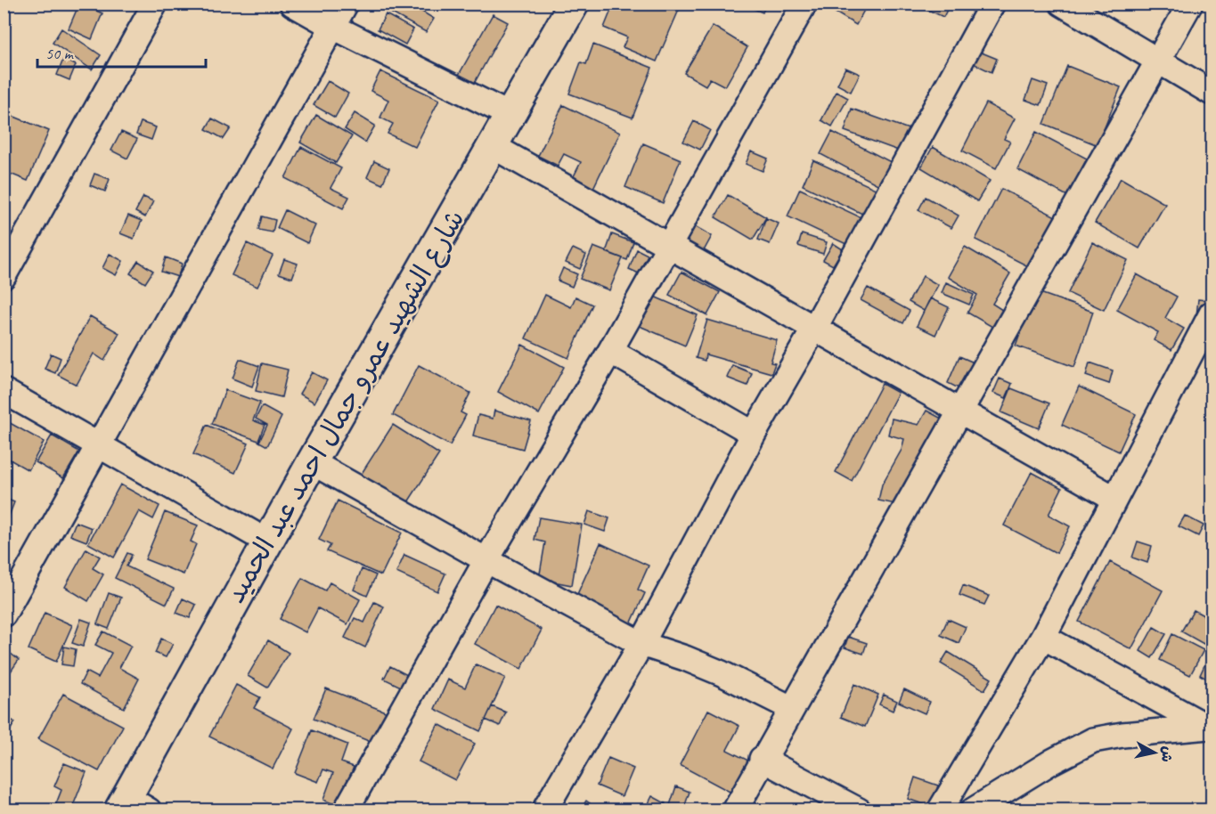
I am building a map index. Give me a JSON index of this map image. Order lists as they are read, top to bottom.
{
  "streets": {
    "street": ["شارع الشهيد عمرو جمال احمد عبد الحميد"]
  },
  "scale_bar": "50 m",
  "north": "right"
}
